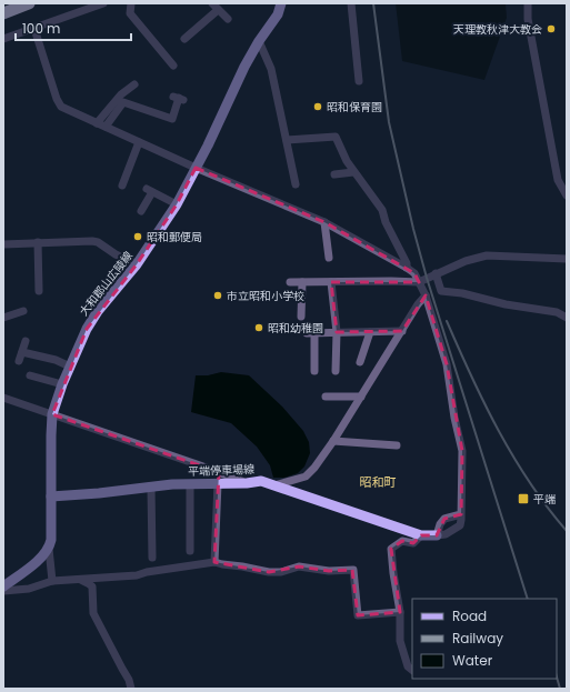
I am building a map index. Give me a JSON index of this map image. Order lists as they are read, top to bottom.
{
  "streets": {
    "main road": ["大和郡山広陵線", "平端停車場線"]
  },
  "crossings": [
    ["大和郡山広陵線", "平端停車場線"]
  ],
  "districts": ["昭和町"],
  "places": {
    "other": [
      "天理教秋津大教会",
      "昭和保育園",
      "昭和郵便局",
      "市立昭和小学校",
      "昭和幼稚園"
    ],
    "transit": ["平端"]
  },
  "legend": ["Road", "Railway", "Water"],
  "scale_bar": "100 m"
}
